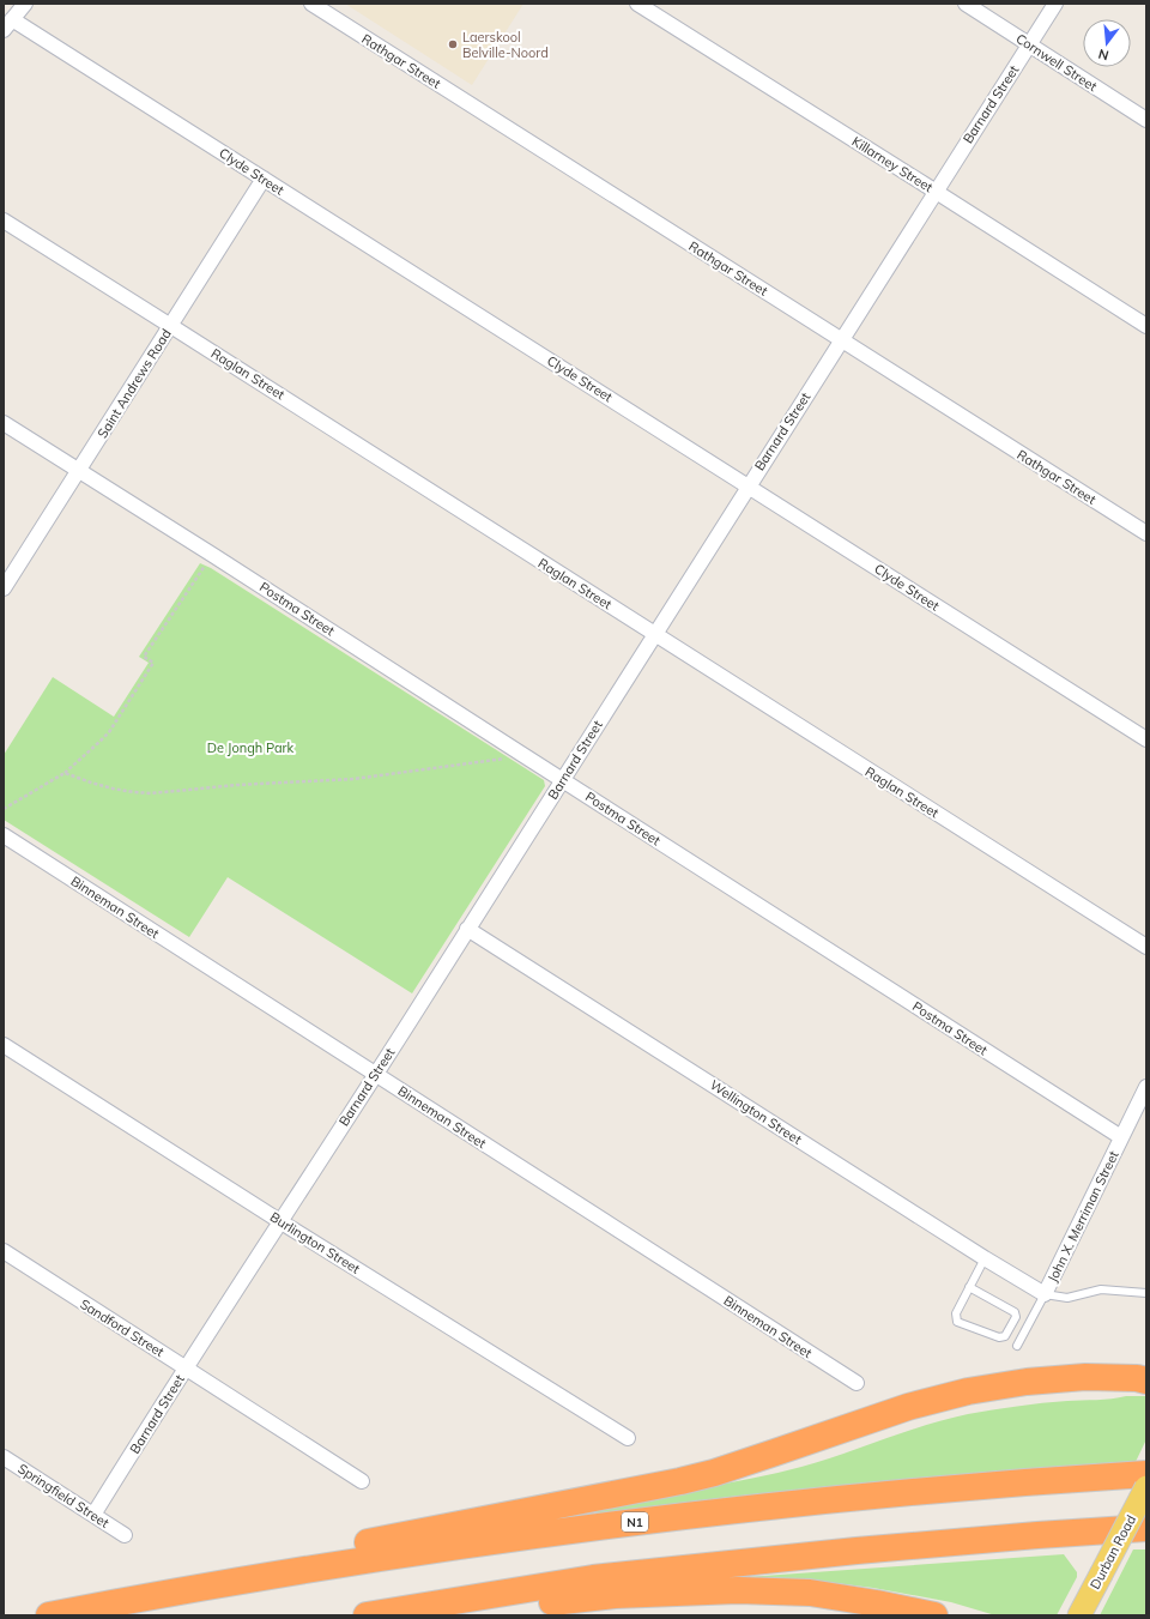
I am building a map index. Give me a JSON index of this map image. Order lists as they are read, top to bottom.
{
  "streets": {
    "highway": ["N1"],
    "main road": ["Durban Road"],
    "street": [
      "Rathgar Street",
      "Cornwell Street",
      "Barnard Street",
      "Killarney Street",
      "Clyde Street",
      "Raglan Street",
      "Saint Andrews Road",
      "Postma Street",
      "Binneman Street",
      "Wellington Street",
      "John X. Merriman Street",
      "Burlington Street",
      "Sandford Street",
      "Springfield Street"
    ]
  },
  "crossings": [
    ["Rathgar Street", "Barnard Street"],
    ["Cornwell Street", "Barnard Street"],
    ["Barnard Street", "Killarney Street"],
    ["Barnard Street", "Clyde Street"],
    ["Barnard Street", "Raglan Street"],
    ["Barnard Street", "Postma Street"],
    ["Barnard Street", "Binneman Street"],
    ["Barnard Street", "Wellington Street"],
    ["Barnard Street", "Burlington Street"],
    ["Barnard Street", "Sandford Street"],
    ["Barnard Street", "Springfield Street"],
    ["Clyde Street", "Saint Andrews Road"],
    ["Raglan Street", "Saint Andrews Road"],
    ["Saint Andrews Road", "Postma Street"],
    ["Postma Street", "John X. Merriman Street"],
    ["Wellington Street", "John X. Merriman Street"]
  ],
  "parks": ["De Jongh Park"],
  "places": ["Laerskool Belville-Noord"],
  "north": "bottom"
}
